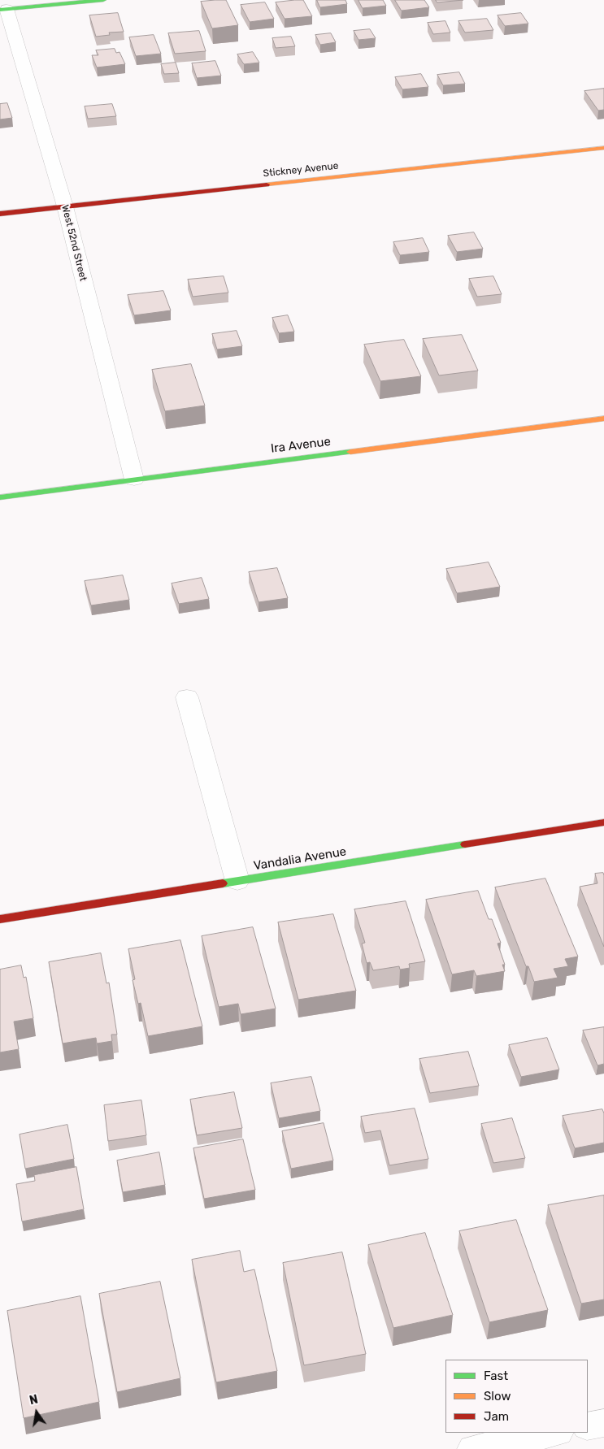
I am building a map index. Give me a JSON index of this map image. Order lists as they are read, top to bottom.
{
  "streets": {
    "street": [
      "Stickney Avenue",
      "West 52nd Street",
      "Ira Avenue",
      "Vandalia Avenue"
    ]
  },
  "crossings": [
    ["Stickney Avenue", "West 52nd Street"],
    ["West 52nd Street", "Ira Avenue"]
  ],
  "legend": ["Fast", "Slow", "Jam"],
  "north": "top"
}
